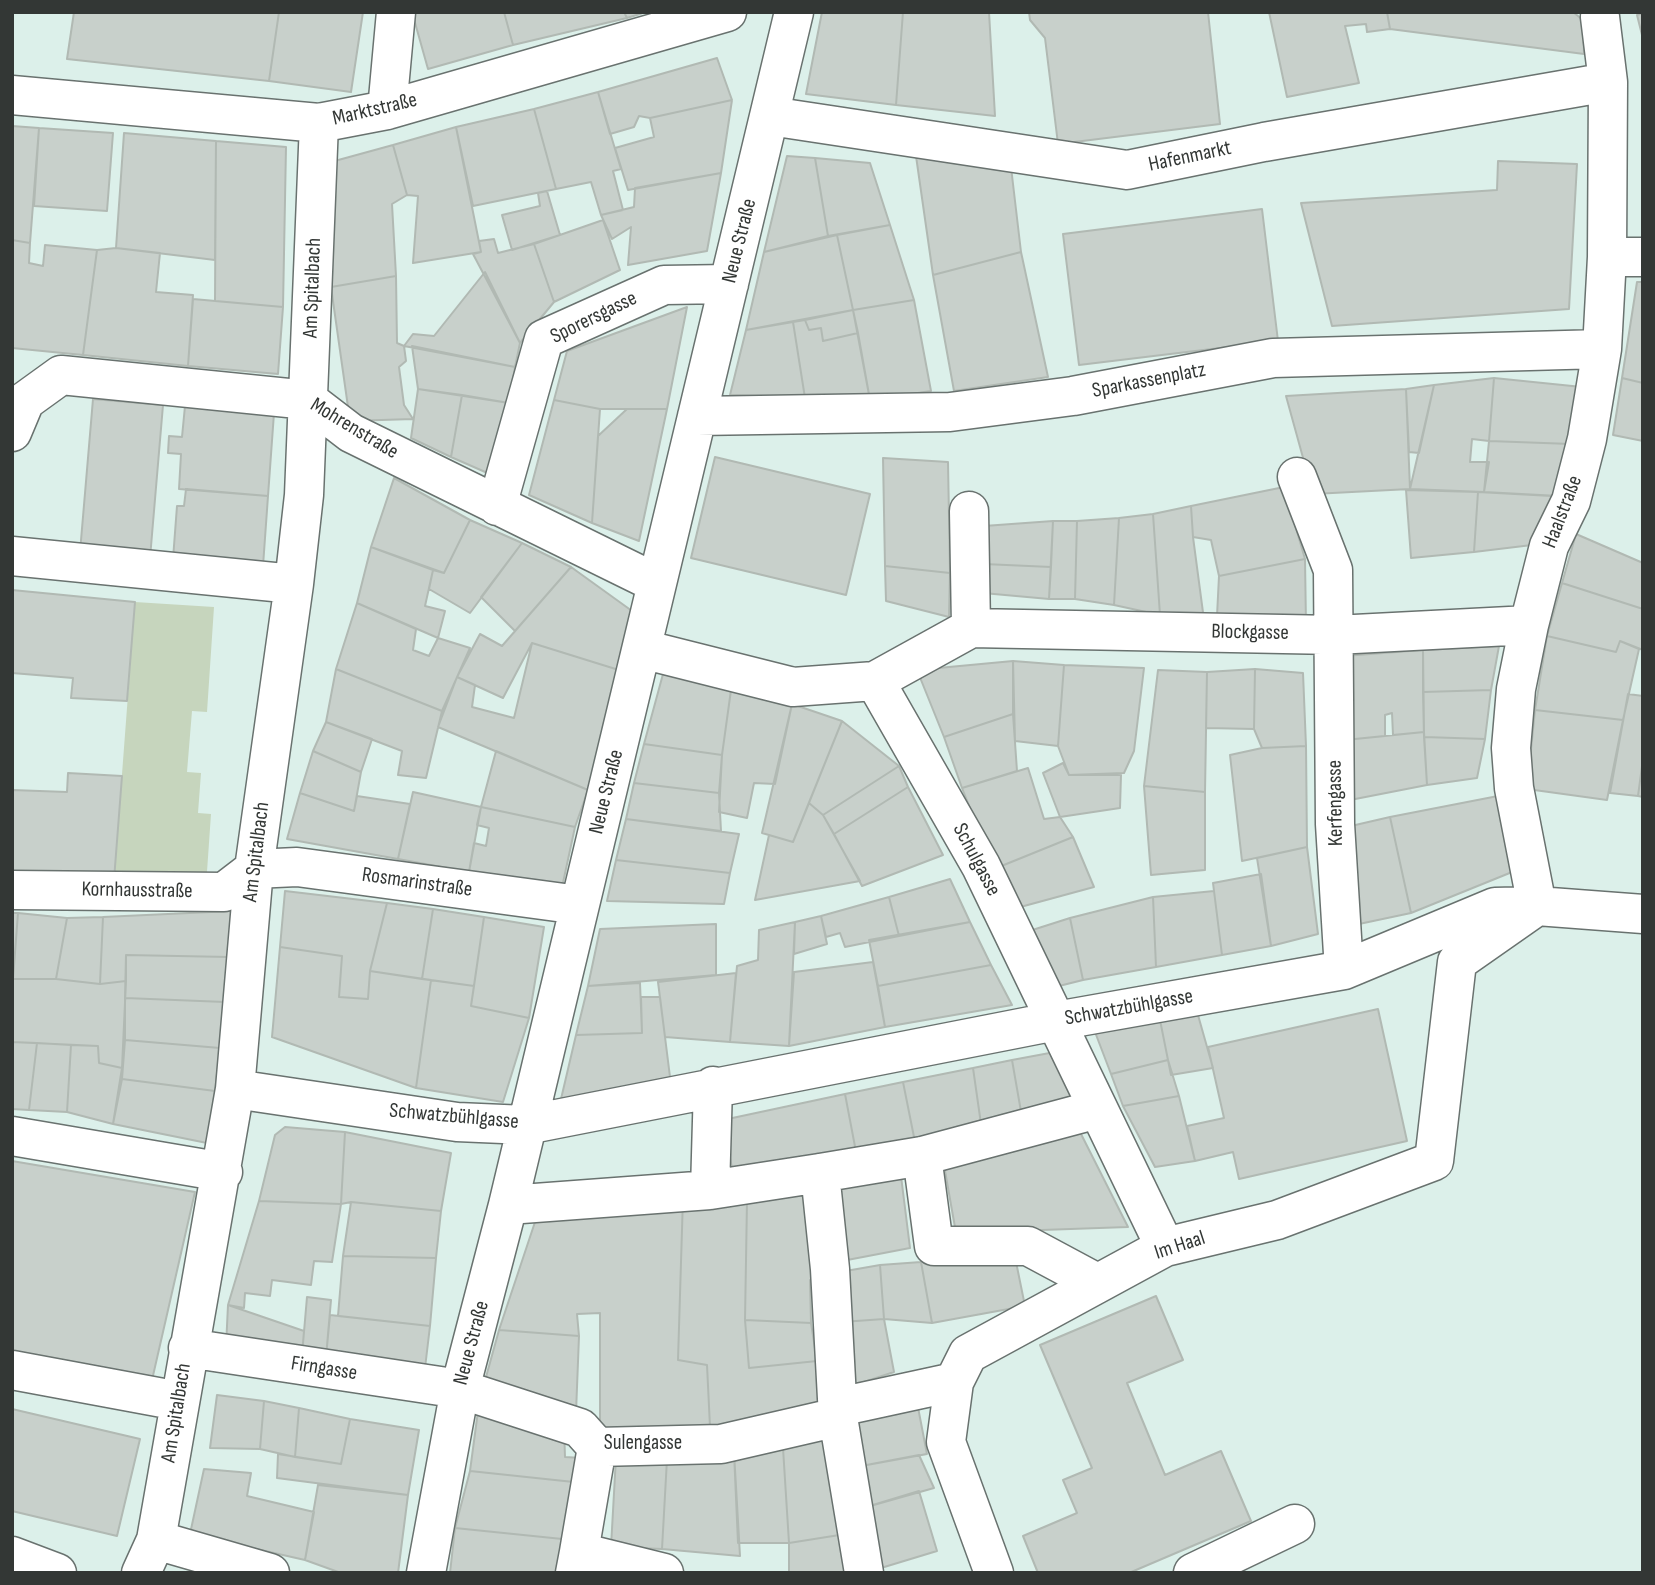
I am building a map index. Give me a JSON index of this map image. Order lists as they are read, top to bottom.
{
  "streets": {
    "street": [
      "Marktstraße",
      "Hafenmarkt",
      "Neue Straße",
      "Am Spitalbach",
      "Sporersgasse",
      "Sparkassenplatz",
      "Mohrenstraße",
      "Haalstraße",
      "Blockgasse",
      "Kerfengasse",
      "Schulgasse",
      "Rosmarinstraße",
      "Kornhausstraße",
      "Schwatzbühlgasse",
      "Im Haal",
      "Firngasse",
      "Sulengasse"
    ]
  },
  "crossings": [
    ["Marktstraße", "Am Spitalbach"],
    ["Hafenmarkt", "Neue Straße"],
    ["Hafenmarkt", "Haalstraße"],
    ["Neue Straße", "Sporersgasse"],
    ["Neue Straße", "Sparkassenplatz"],
    ["Neue Straße", "Mohrenstraße"],
    ["Neue Straße", "Rosmarinstraße"],
    ["Neue Straße", "Schwatzbühlgasse"],
    ["Neue Straße", "Firngasse"],
    ["Neue Straße", "Sulengasse"],
    ["Am Spitalbach", "Mohrenstraße"],
    ["Am Spitalbach", "Rosmarinstraße"],
    ["Am Spitalbach", "Kornhausstraße"],
    ["Am Spitalbach", "Schwatzbühlgasse"],
    ["Am Spitalbach", "Firngasse"],
    ["Sporersgasse", "Mohrenstraße"],
    ["Sparkassenplatz", "Haalstraße"],
    ["Haalstraße", "Blockgasse"],
    ["Haalstraße", "Schwatzbühlgasse"],
    ["Haalstraße", "Im Haal"],
    ["Blockgasse", "Kerfengasse"],
    ["Kerfengasse", "Schwatzbühlgasse"],
    ["Schulgasse", "Schwatzbühlgasse"],
    ["Schulgasse", "Im Haal"],
    ["Rosmarinstraße", "Kornhausstraße"],
    ["Schwatzbühlgasse", "Im Haal"],
    ["Im Haal", "Sulengasse"],
    ["Firngasse", "Sulengasse"]
  ]
}
